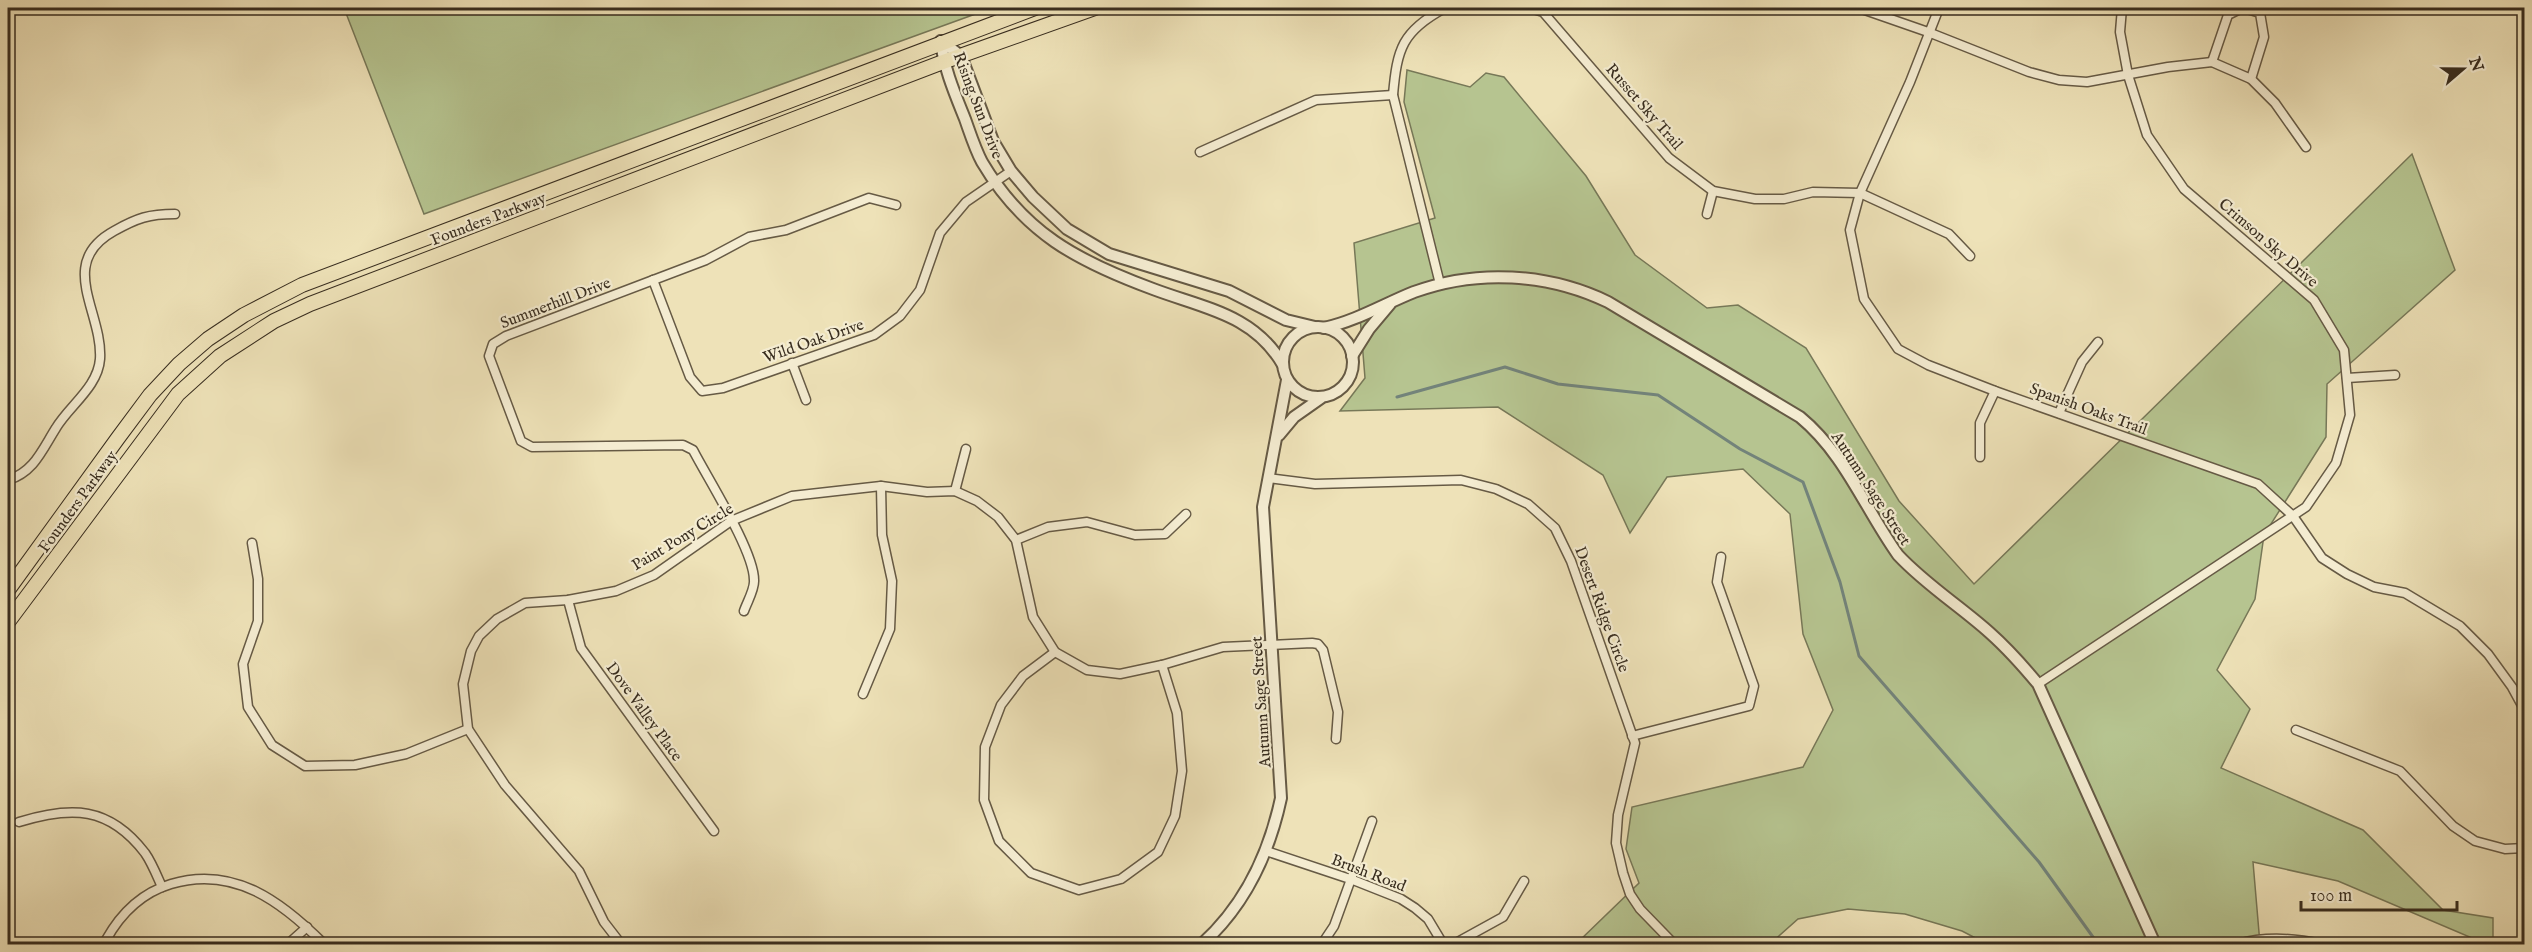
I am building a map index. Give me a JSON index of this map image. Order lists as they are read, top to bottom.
{
  "streets": {
    "highway": ["Founders Parkway"],
    "street": [
      "Rising Sun Drive",
      "Russet Sky Trail",
      "Crimson Sky Drive",
      "Summerhill Drive",
      "Wild Oak Drive",
      "Spanish Oaks Trail",
      "Autumn Sage Street",
      "Paint Pony Circle",
      "Desert Ridge Circle",
      "Dove Valley Place",
      "Brush Road"
    ]
  },
  "crossings": [
    ["Rising Sun Drive", "Founders Parkway"],
    ["Rising Sun Drive", "Wild Oak Drive"],
    ["Rising Sun Drive", "Autumn Sage Street"],
    ["Russet Sky Trail", "Spanish Oaks Trail"],
    ["Crimson Sky Drive", "Spanish Oaks Trail"],
    ["Crimson Sky Drive", "Autumn Sage Street"],
    ["Summerhill Drive", "Wild Oak Drive"],
    ["Summerhill Drive", "Paint Pony Circle"],
    ["Autumn Sage Street", "Paint Pony Circle"],
    ["Autumn Sage Street", "Desert Ridge Circle"],
    ["Autumn Sage Street", "Brush Road"],
    ["Paint Pony Circle", "Dove Valley Place"]
  ],
  "scale_bar": "100 m",
  "north": "right"
}
